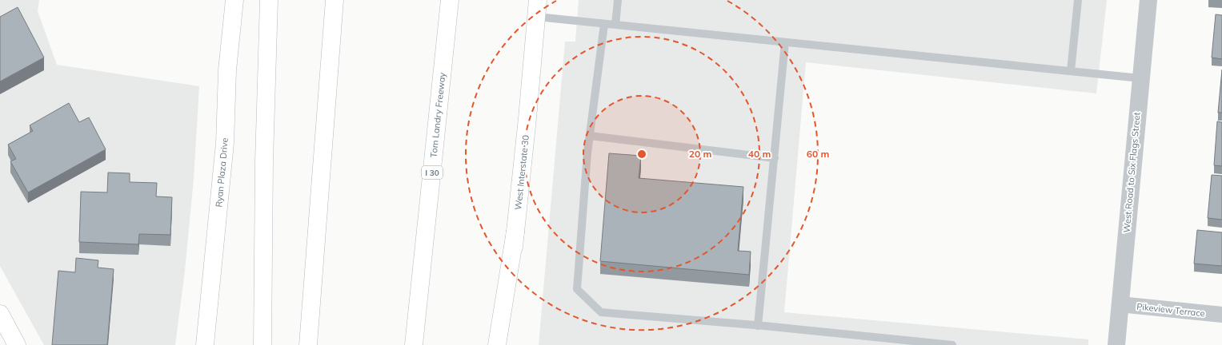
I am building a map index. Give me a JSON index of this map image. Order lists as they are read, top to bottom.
{
  "streets": {
    "main road": [
      "Tom Landry Freeway",
      "Ryan Plaza Drive",
      "I 30",
      "West Interstate 30"
    ],
    "street": ["West Road to Six Flags Street", "Pikeview Terrace"]
  },
  "crossings": [
    ["West Road to Six Flags Street", "Pikeview Terrace"]
  ],
  "rings": ["20 m", "40 m", "60 m"]
}
